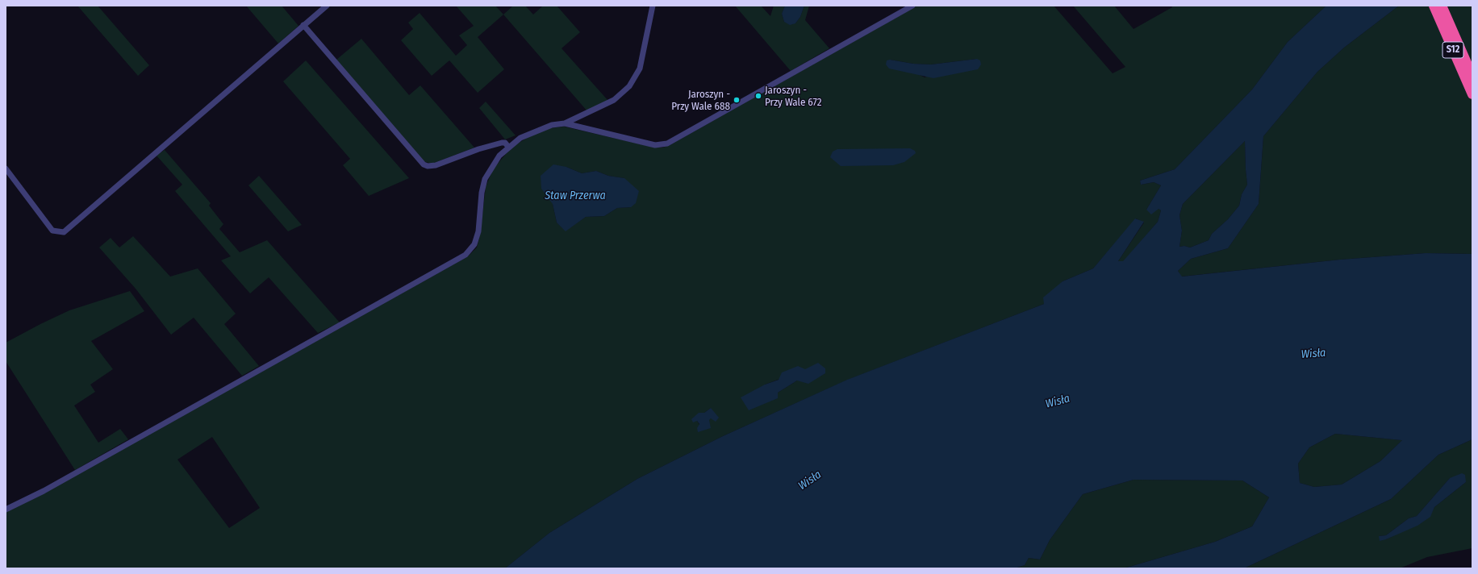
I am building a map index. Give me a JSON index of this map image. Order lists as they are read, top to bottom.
{
  "streets": {
    "highway": ["S12"]
  },
  "water": ["Staw Przerwa", "Wisła"],
  "places": ["Jaroszyn - Przy Wale 672", "Jaroszyn - Przy Wale 688"]
}
